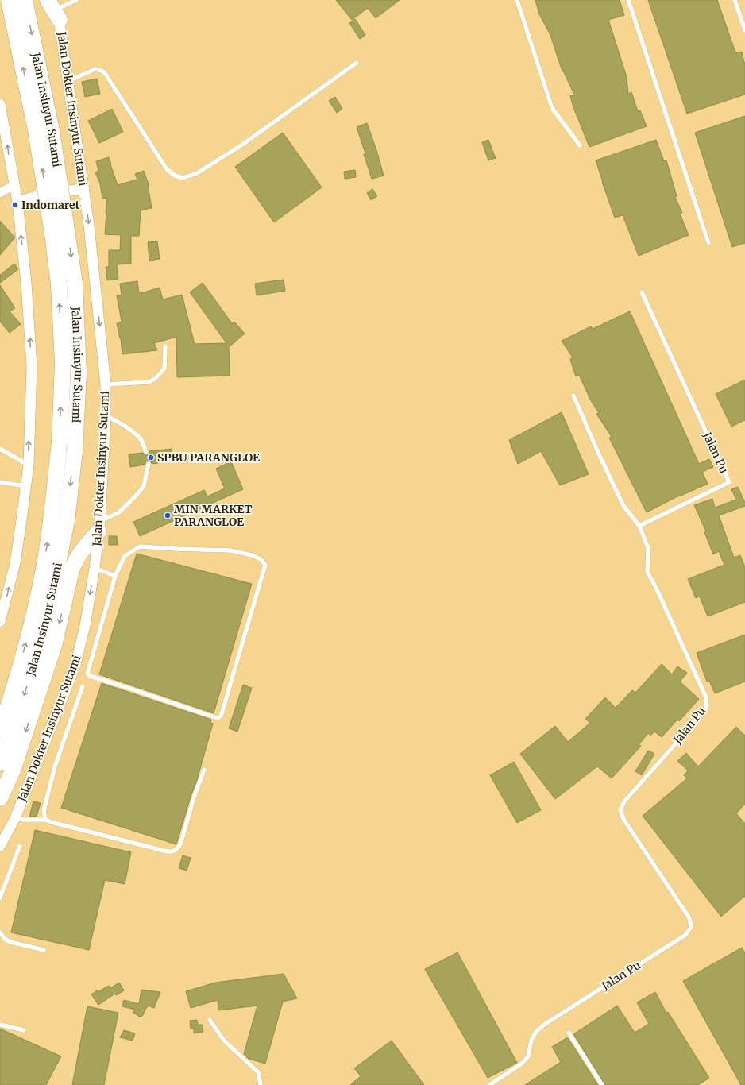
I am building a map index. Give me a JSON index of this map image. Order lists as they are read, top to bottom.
{
  "streets": {
    "highway": ["Jalan Insinyur Sutami"],
    "street": ["Jalan Dokter Insinyur Sutami"],
    "lane": ["Jalan Pu"]
  },
  "places": ["Indomaret", "SPBU PARANGLOE", "MIN MARKET PARANGLOE"]
}
